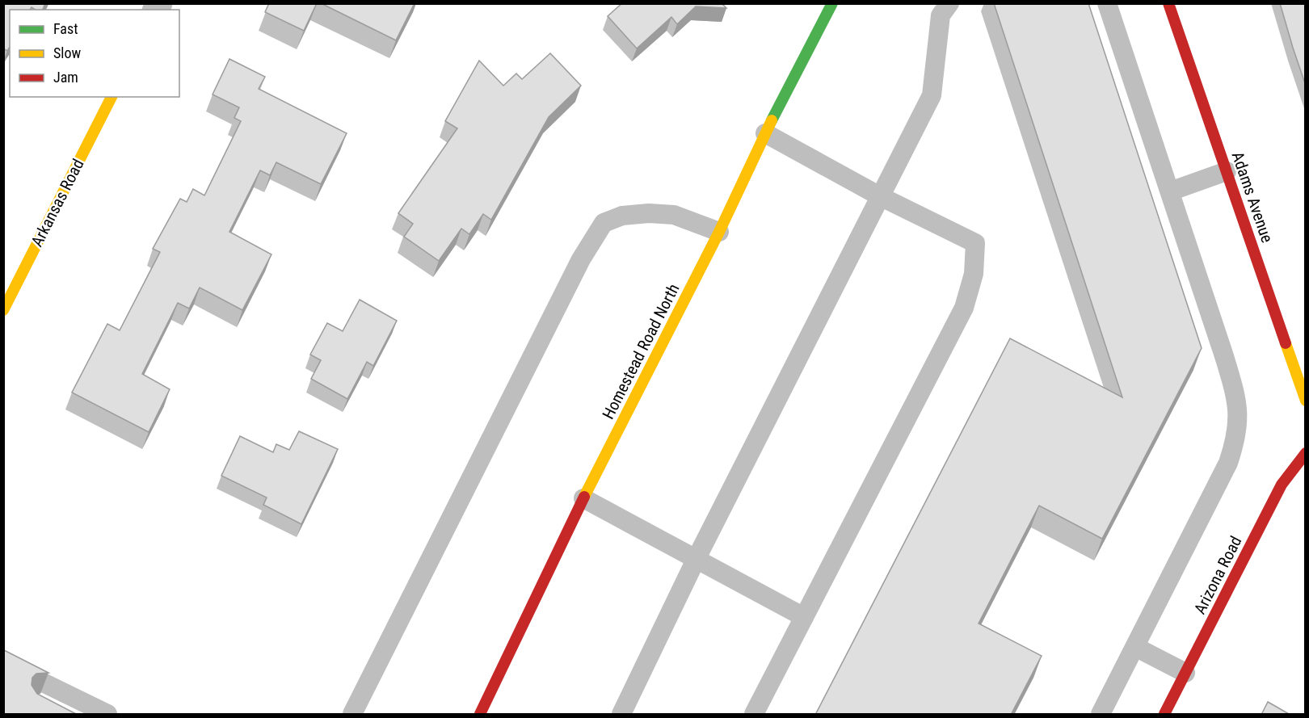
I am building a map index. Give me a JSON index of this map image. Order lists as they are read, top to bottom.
{
  "streets": {
    "street": [
      "Adams Avenue",
      "Arkansas Road",
      "Homestead Road North",
      "Arizona Road"
    ]
  },
  "legend": ["Fast", "Slow", "Jam"]
}
